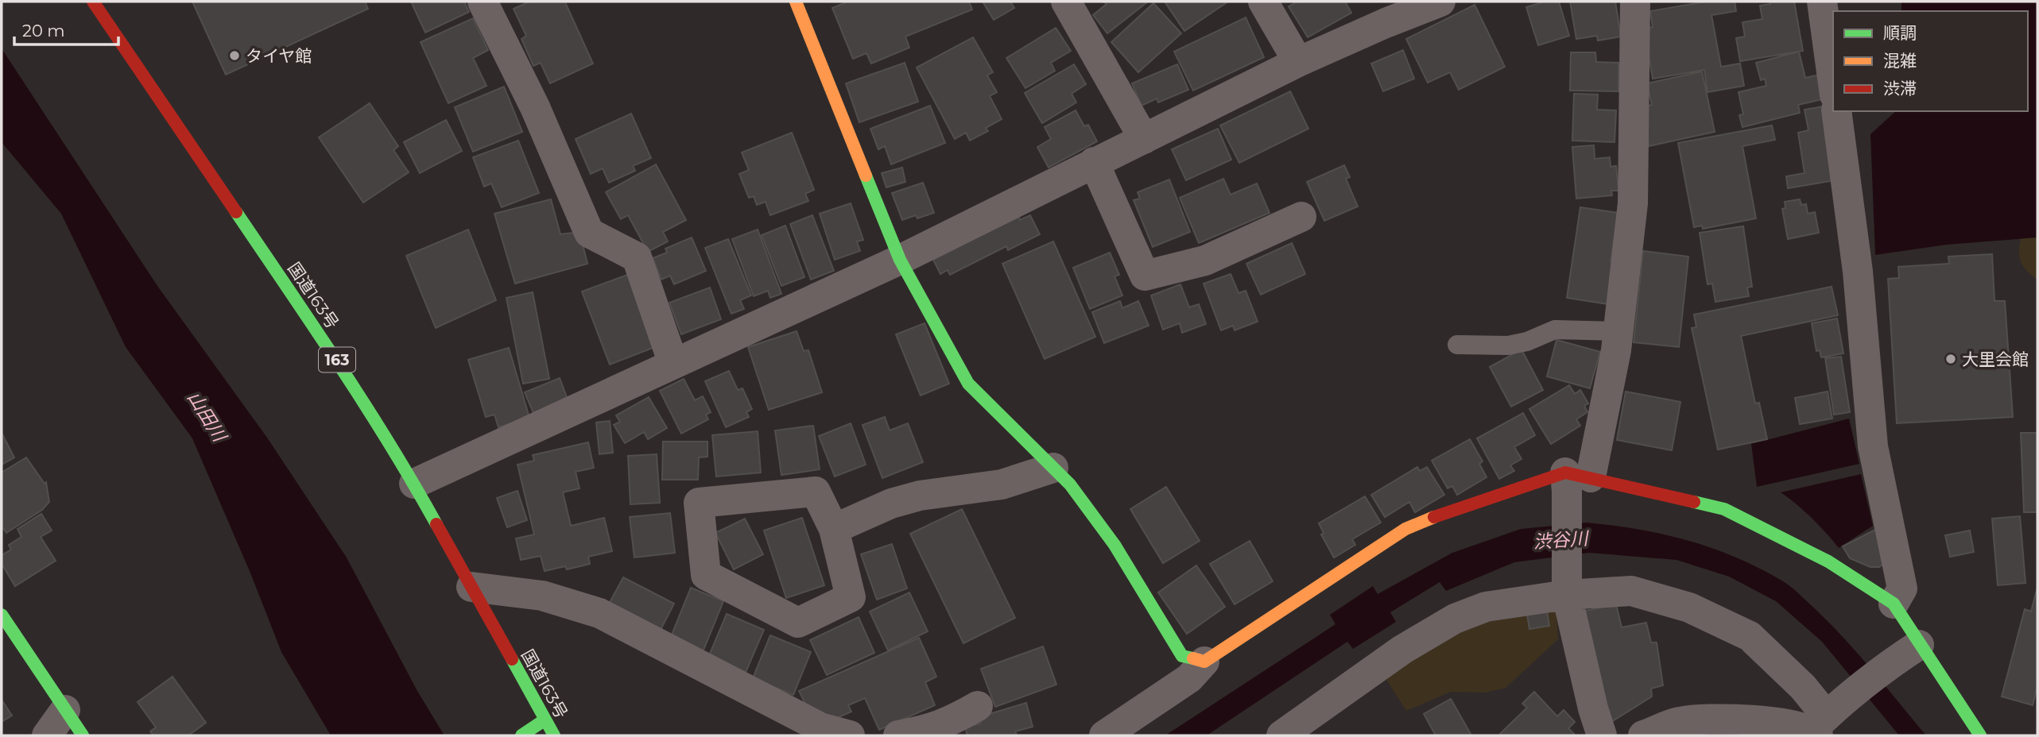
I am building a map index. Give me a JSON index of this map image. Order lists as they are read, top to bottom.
{
  "streets": {
    "main road": ["国道163号", "163"]
  },
  "water": ["山田川", "渋谷川"],
  "places": ["タイヤ館", "大里会館"],
  "legend": ["順調", "混雑", "渋滞"],
  "scale_bar": "20 m"
}
